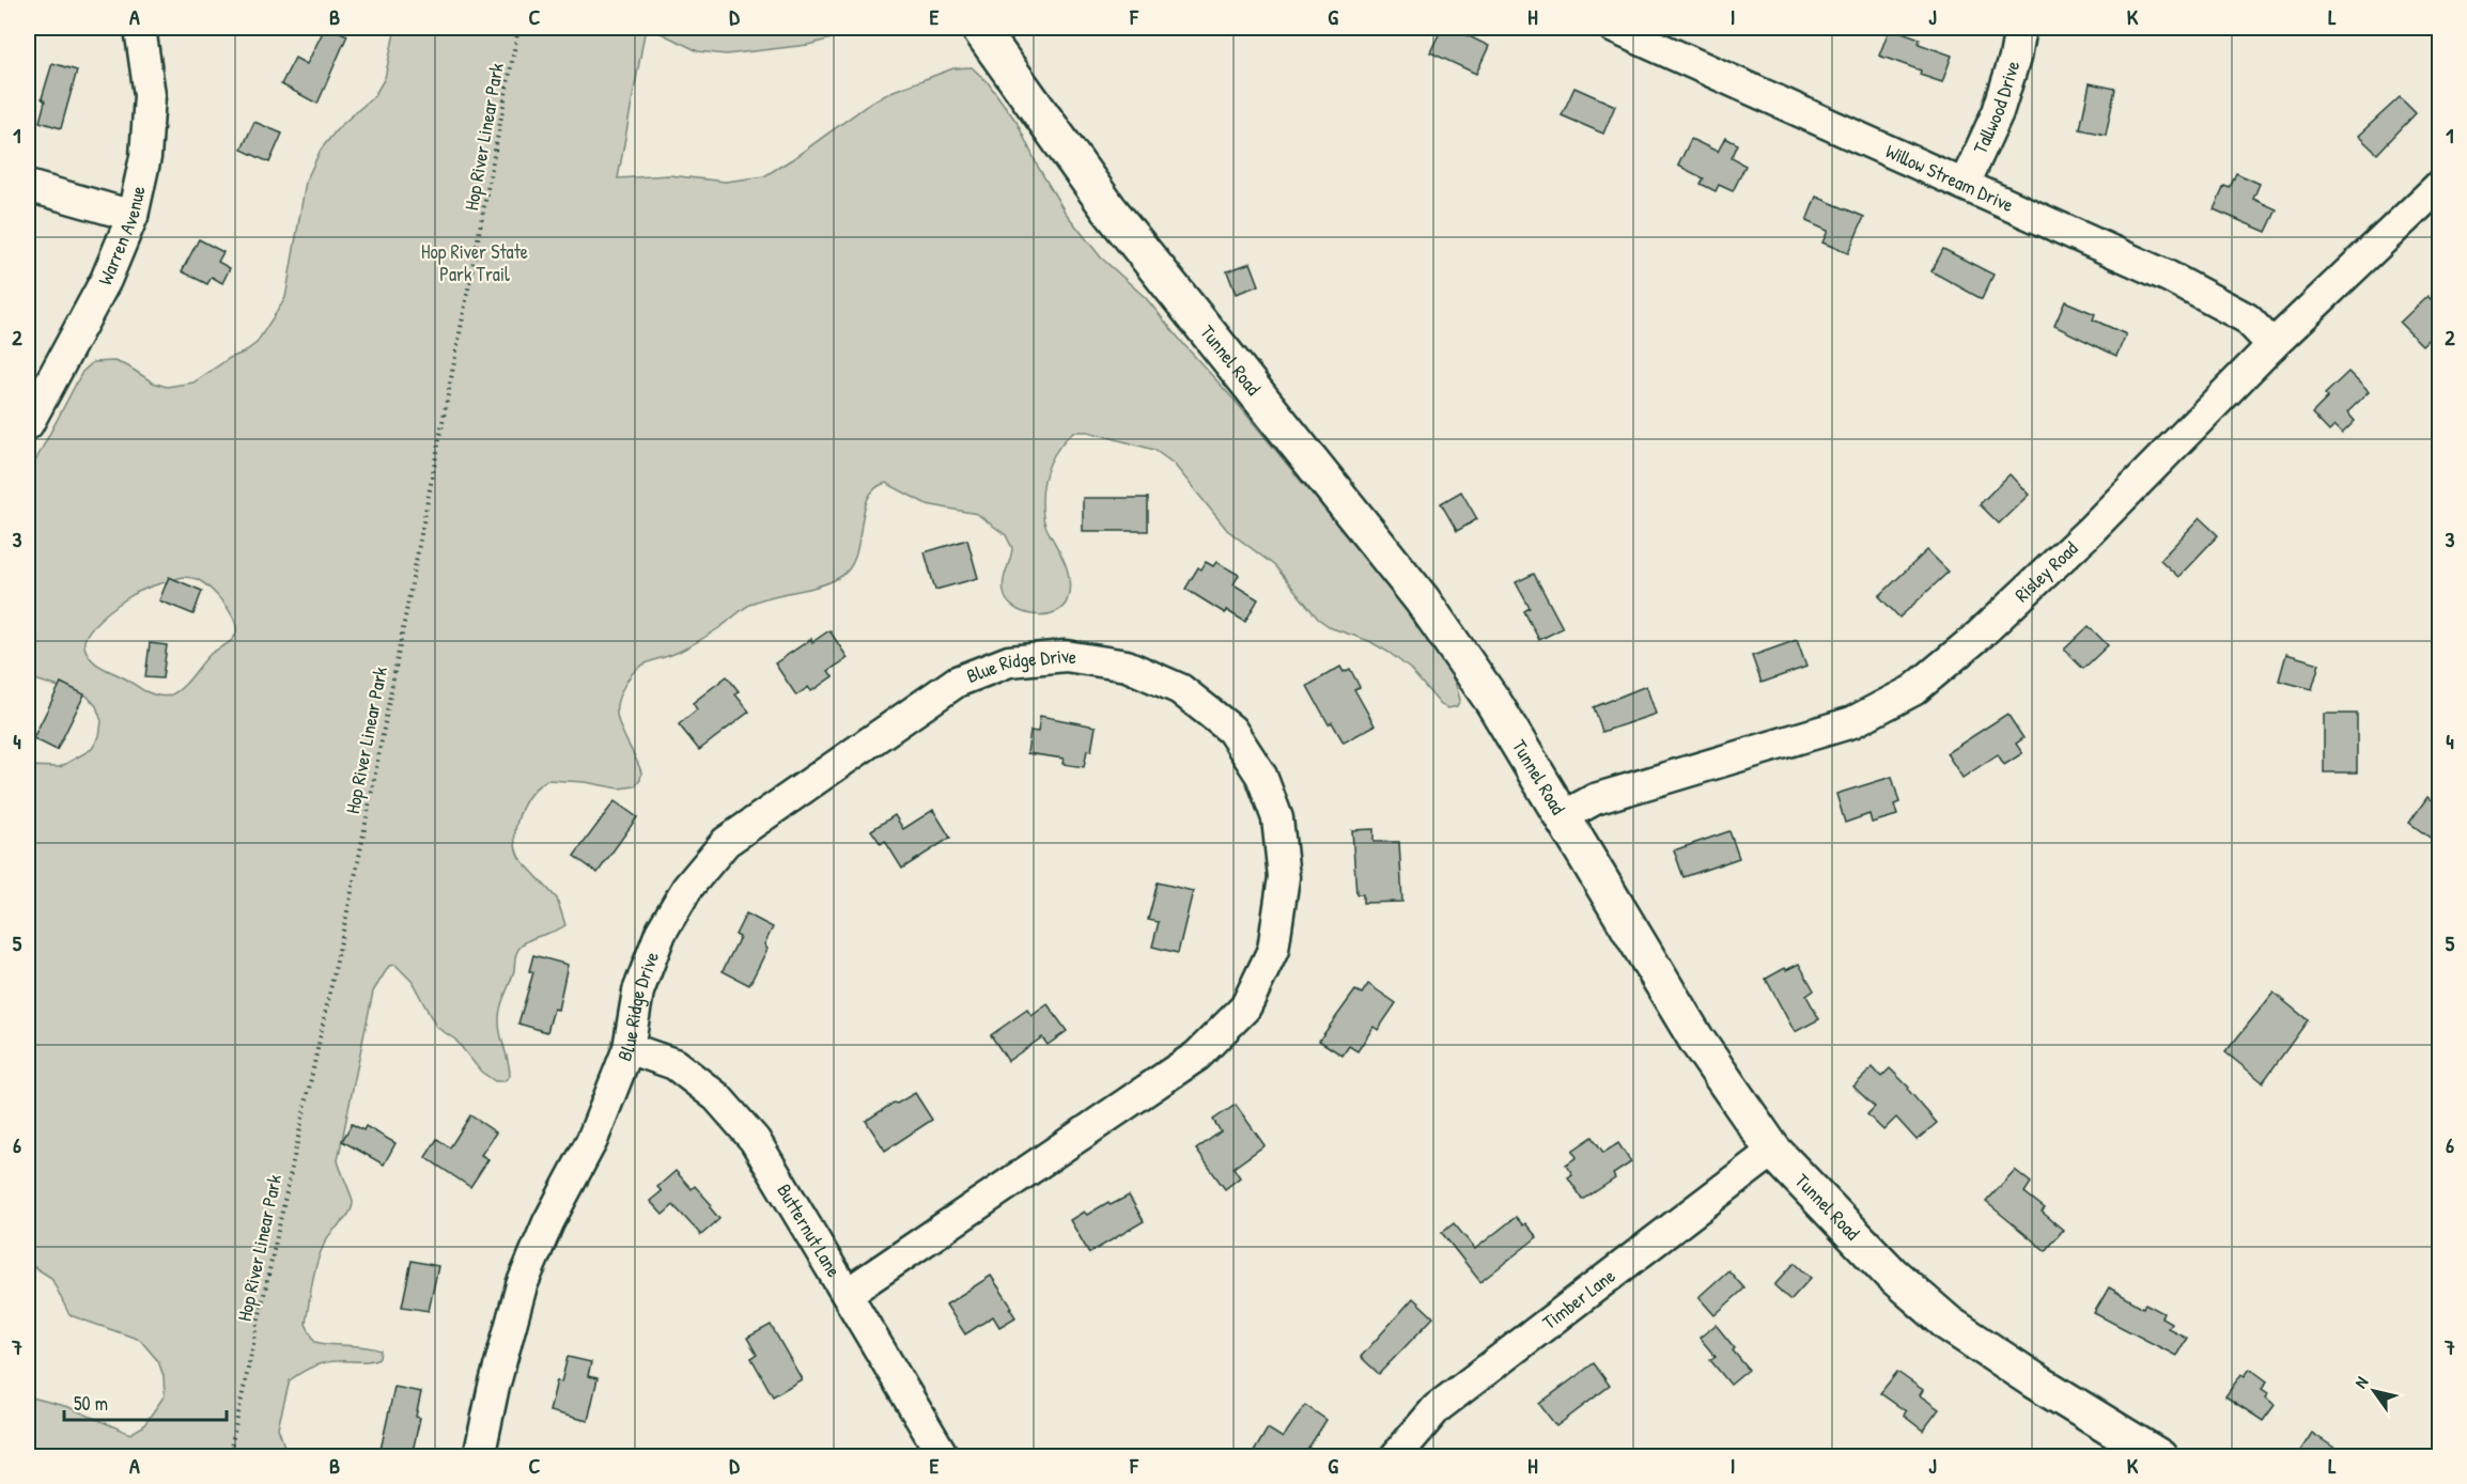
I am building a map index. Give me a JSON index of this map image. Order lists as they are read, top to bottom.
{
  "streets": {
    "main road": ["Tunnel Road"],
    "street": [
      "Tallwood Drive",
      "Willow Stream Drive",
      "Warren Avenue",
      "Risley Road",
      "Blue Ridge Drive",
      "Butternut Lane",
      "Timber Lane"
    ],
    "path": ["Hop River Linear Park"]
  },
  "crossings": [
    ["Tallwood Drive", "Willow Stream Drive"],
    ["Willow Stream Drive", "Risley Road"],
    ["Tunnel Road", "Risley Road"],
    ["Tunnel Road", "Timber Lane"],
    ["Blue Ridge Drive", "Butternut Lane"]
  ],
  "parks": ["Hop River State Park Trail"],
  "scale_bar": "50 m",
  "north": "top left",
  "grid": {
    "columns": [
      "A",
      "B",
      "C",
      "D",
      "E",
      "F",
      "G",
      "H",
      "I",
      "J",
      "K",
      "L"
    ],
    "rows": [
      "1",
      "2",
      "3",
      "4",
      "5",
      "6",
      "7"
    ]
  }
}
